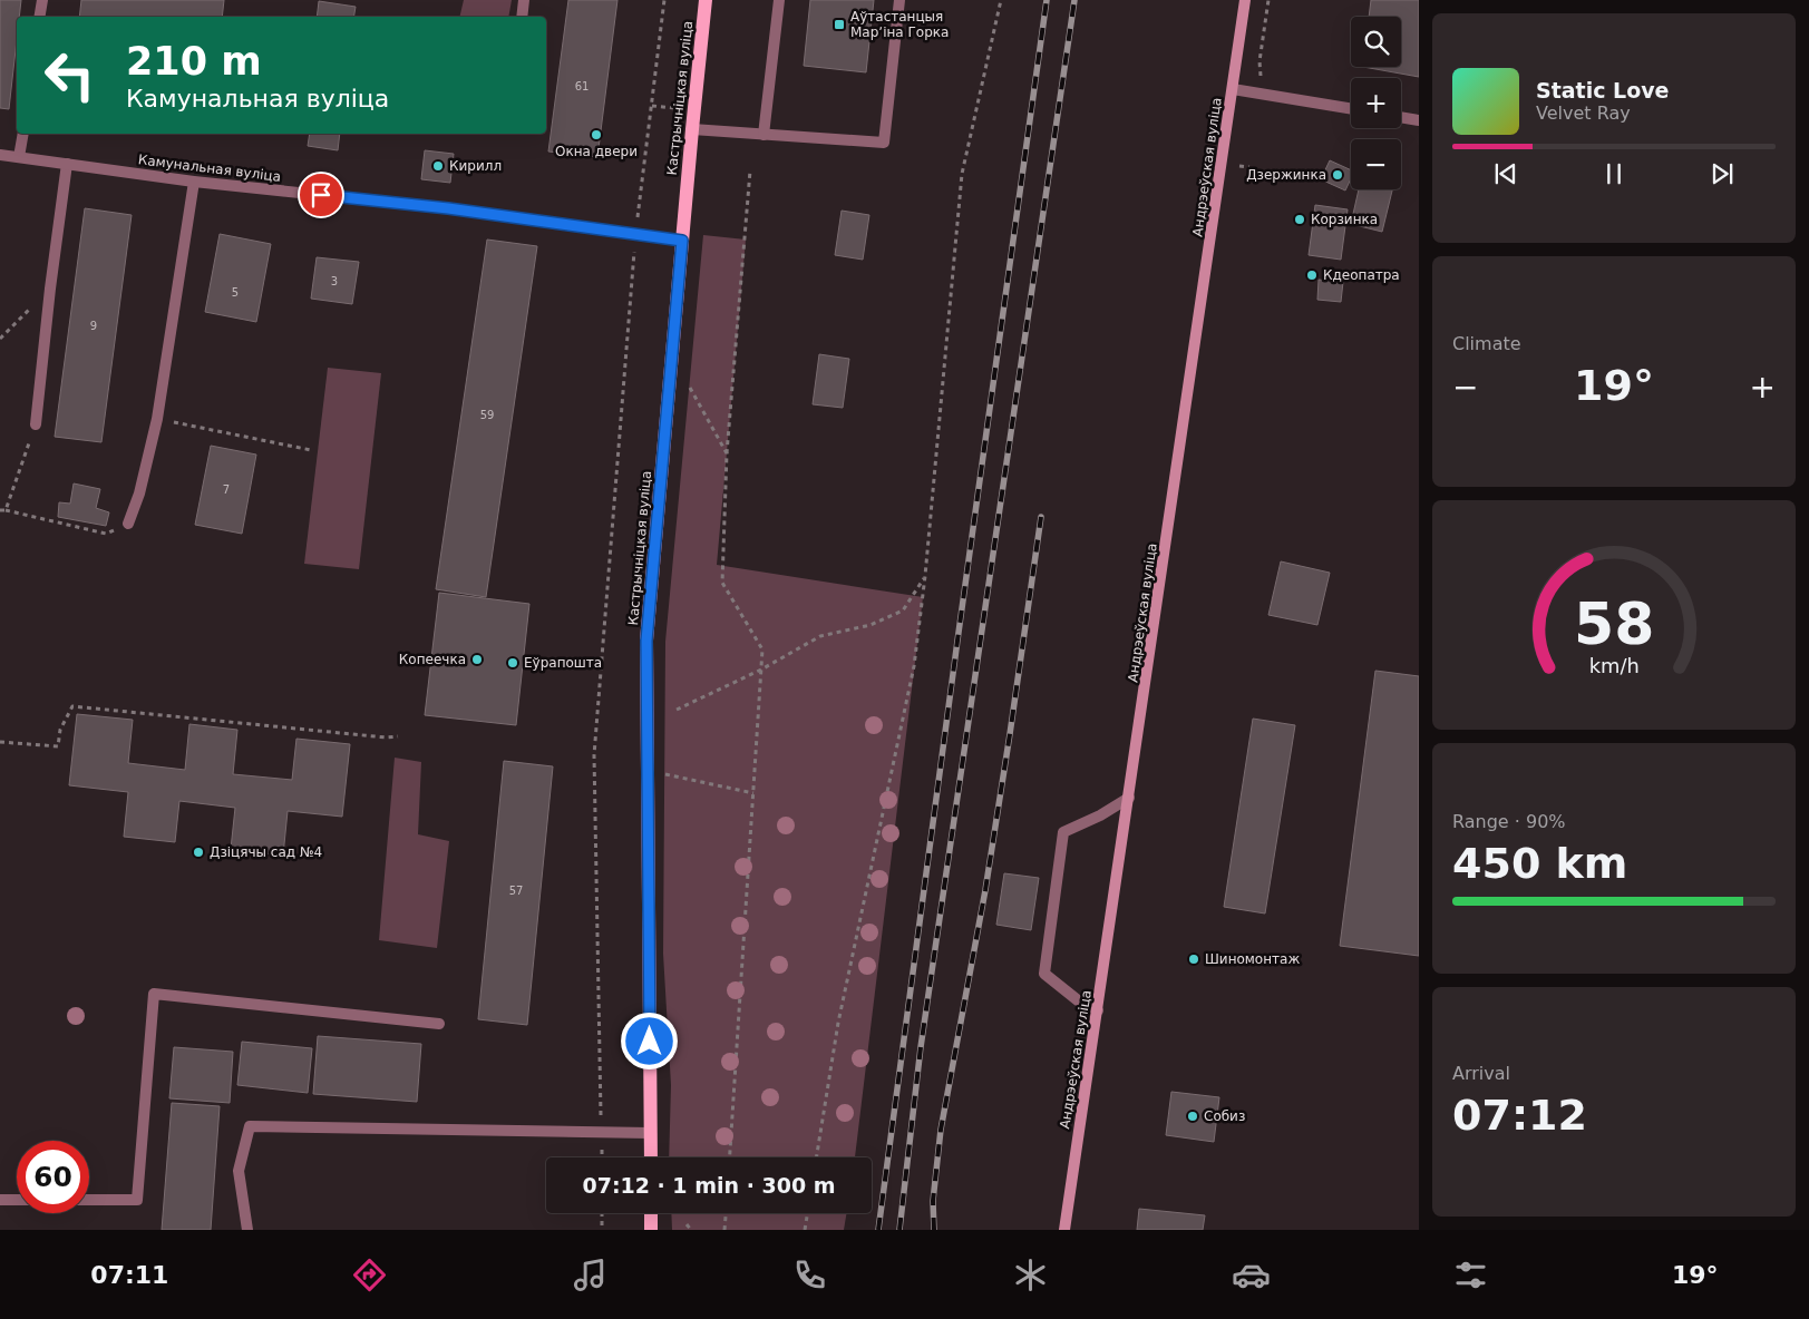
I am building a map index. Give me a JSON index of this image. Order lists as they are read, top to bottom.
{
  "streets": {
    "main road": ["Кастрычніцкая вуліца", "Андрэеўская вуліца"],
    "street": ["Камунальная вуліца"]
  },
  "crossings": [
    ["Кастрычніцкая вуліца", "Камунальная вуліца"]
  ],
  "places": {
    "transit": ["Аўтастанцыя Марʼіна Горка"],
    "other": [
      "Окна двери",
      "Кирилл",
      "Дзержинка",
      "Корзинка",
      "Кдеопатра",
      "Копеечка",
      "Еўрапошта",
      "Дзіцячы сад №4",
      "Шиномонтаж",
      "Собиз"
    ]
  },
  "house_numbers": [
    "61",
    "3",
    "5",
    "9",
    "59",
    "7",
    "57"
  ],
  "page": {
    "map_buttons": ["+", "−"],
    "turn": ["210 m", "Камунальная вуліца"],
    "song": ["Static Love", "Velvet Ray"],
    "tile": [
      "Climate",
      ["Range · 90%", "450 km"],
      ["Arrival", "07:12"]
    ],
    "heat": ["−", "19°", "+"],
    "limit": "60",
    "trip": "07:12 · 1 min · 300 m",
    "tabs": ["07:11", "19°"],
    "gauge": ["58", "km/h"]
  }
}
